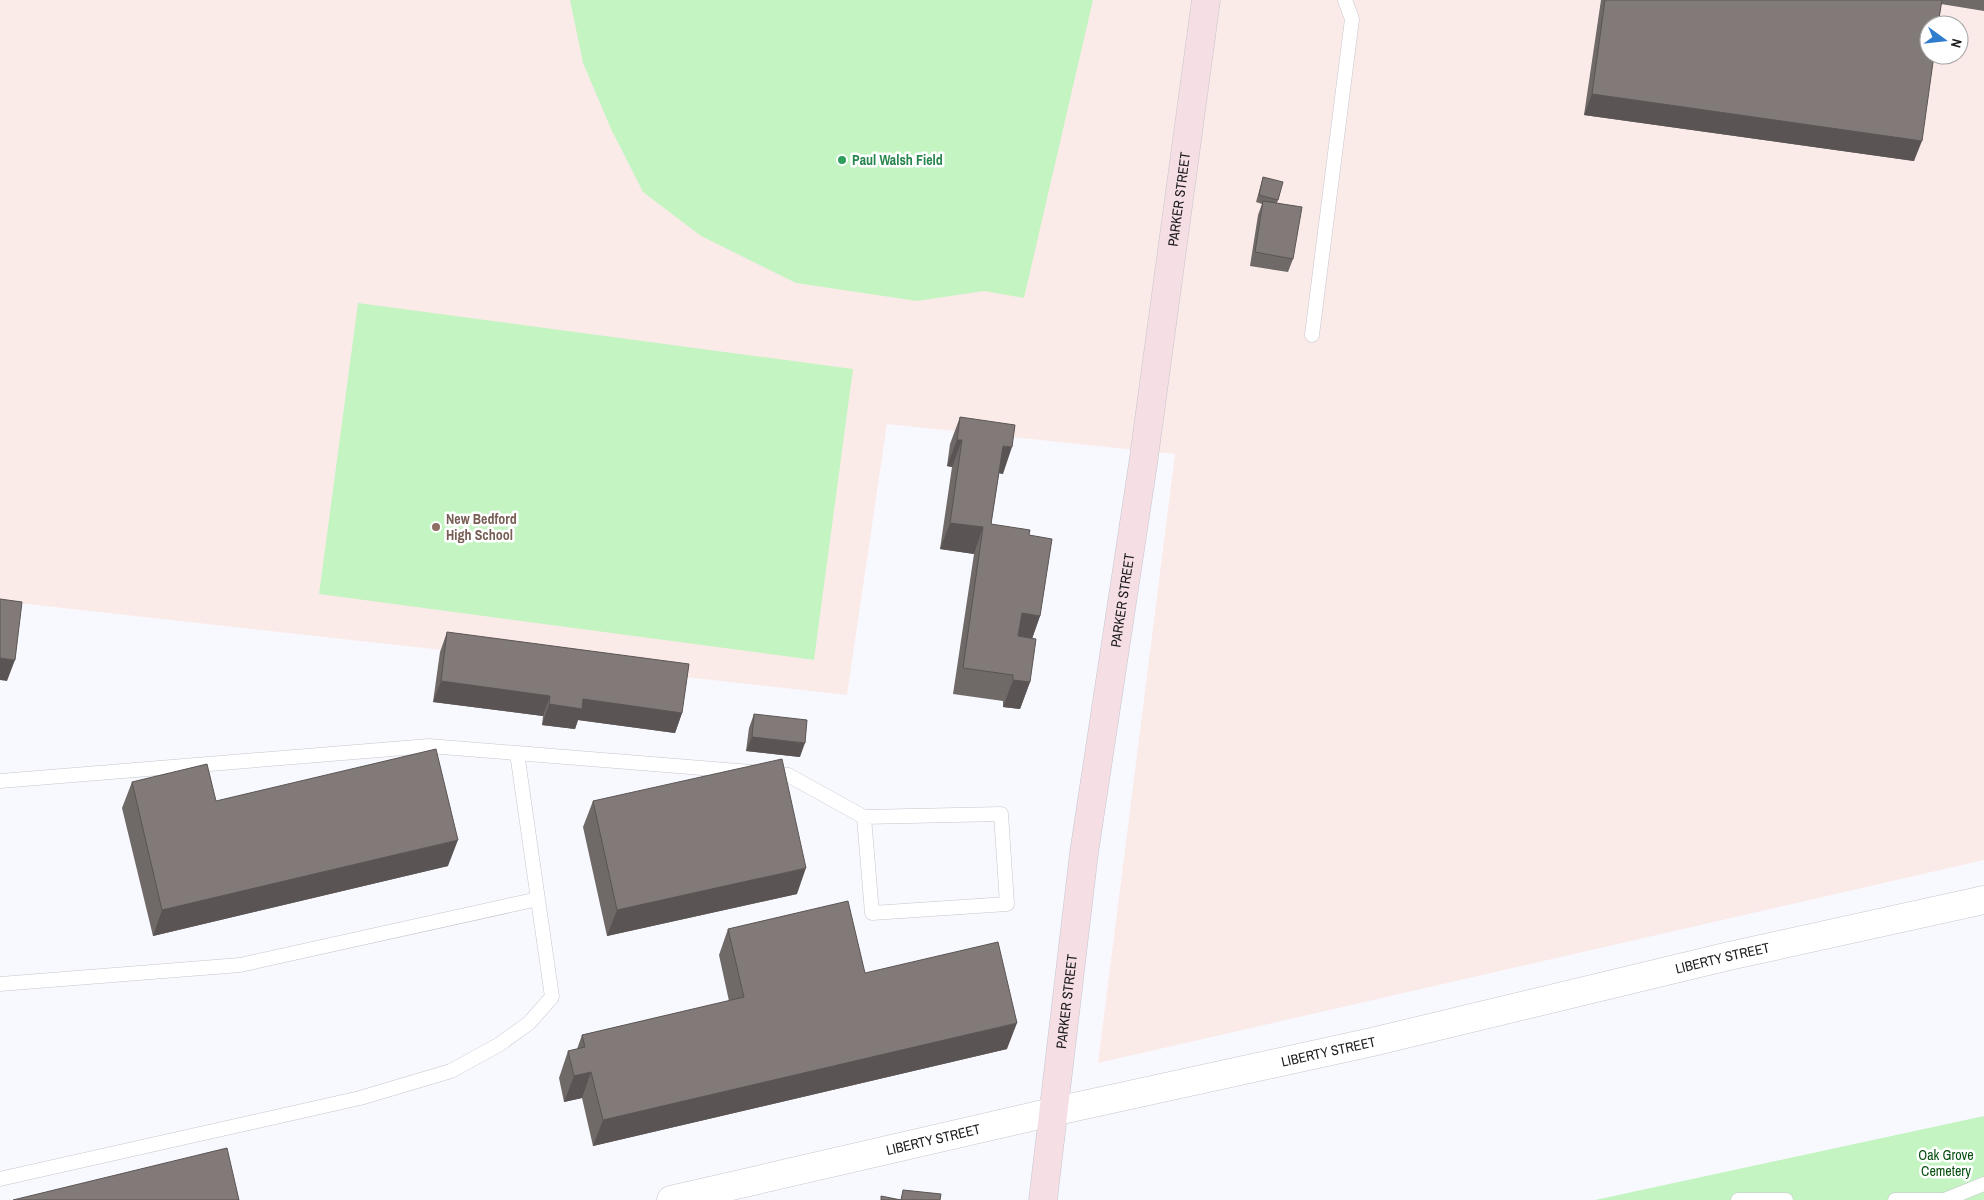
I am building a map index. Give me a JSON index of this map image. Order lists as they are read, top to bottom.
{
  "streets": {
    "main road": ["PARKER STREET"],
    "street": ["LIBERTY STREET"]
  },
  "crossings": [
    ["PARKER STREET", "LIBERTY STREET"]
  ],
  "parks": ["Oak Grove Cemetery"],
  "places": ["Paul Walsh Field", "New Bedford High School"],
  "north": "right"
}
